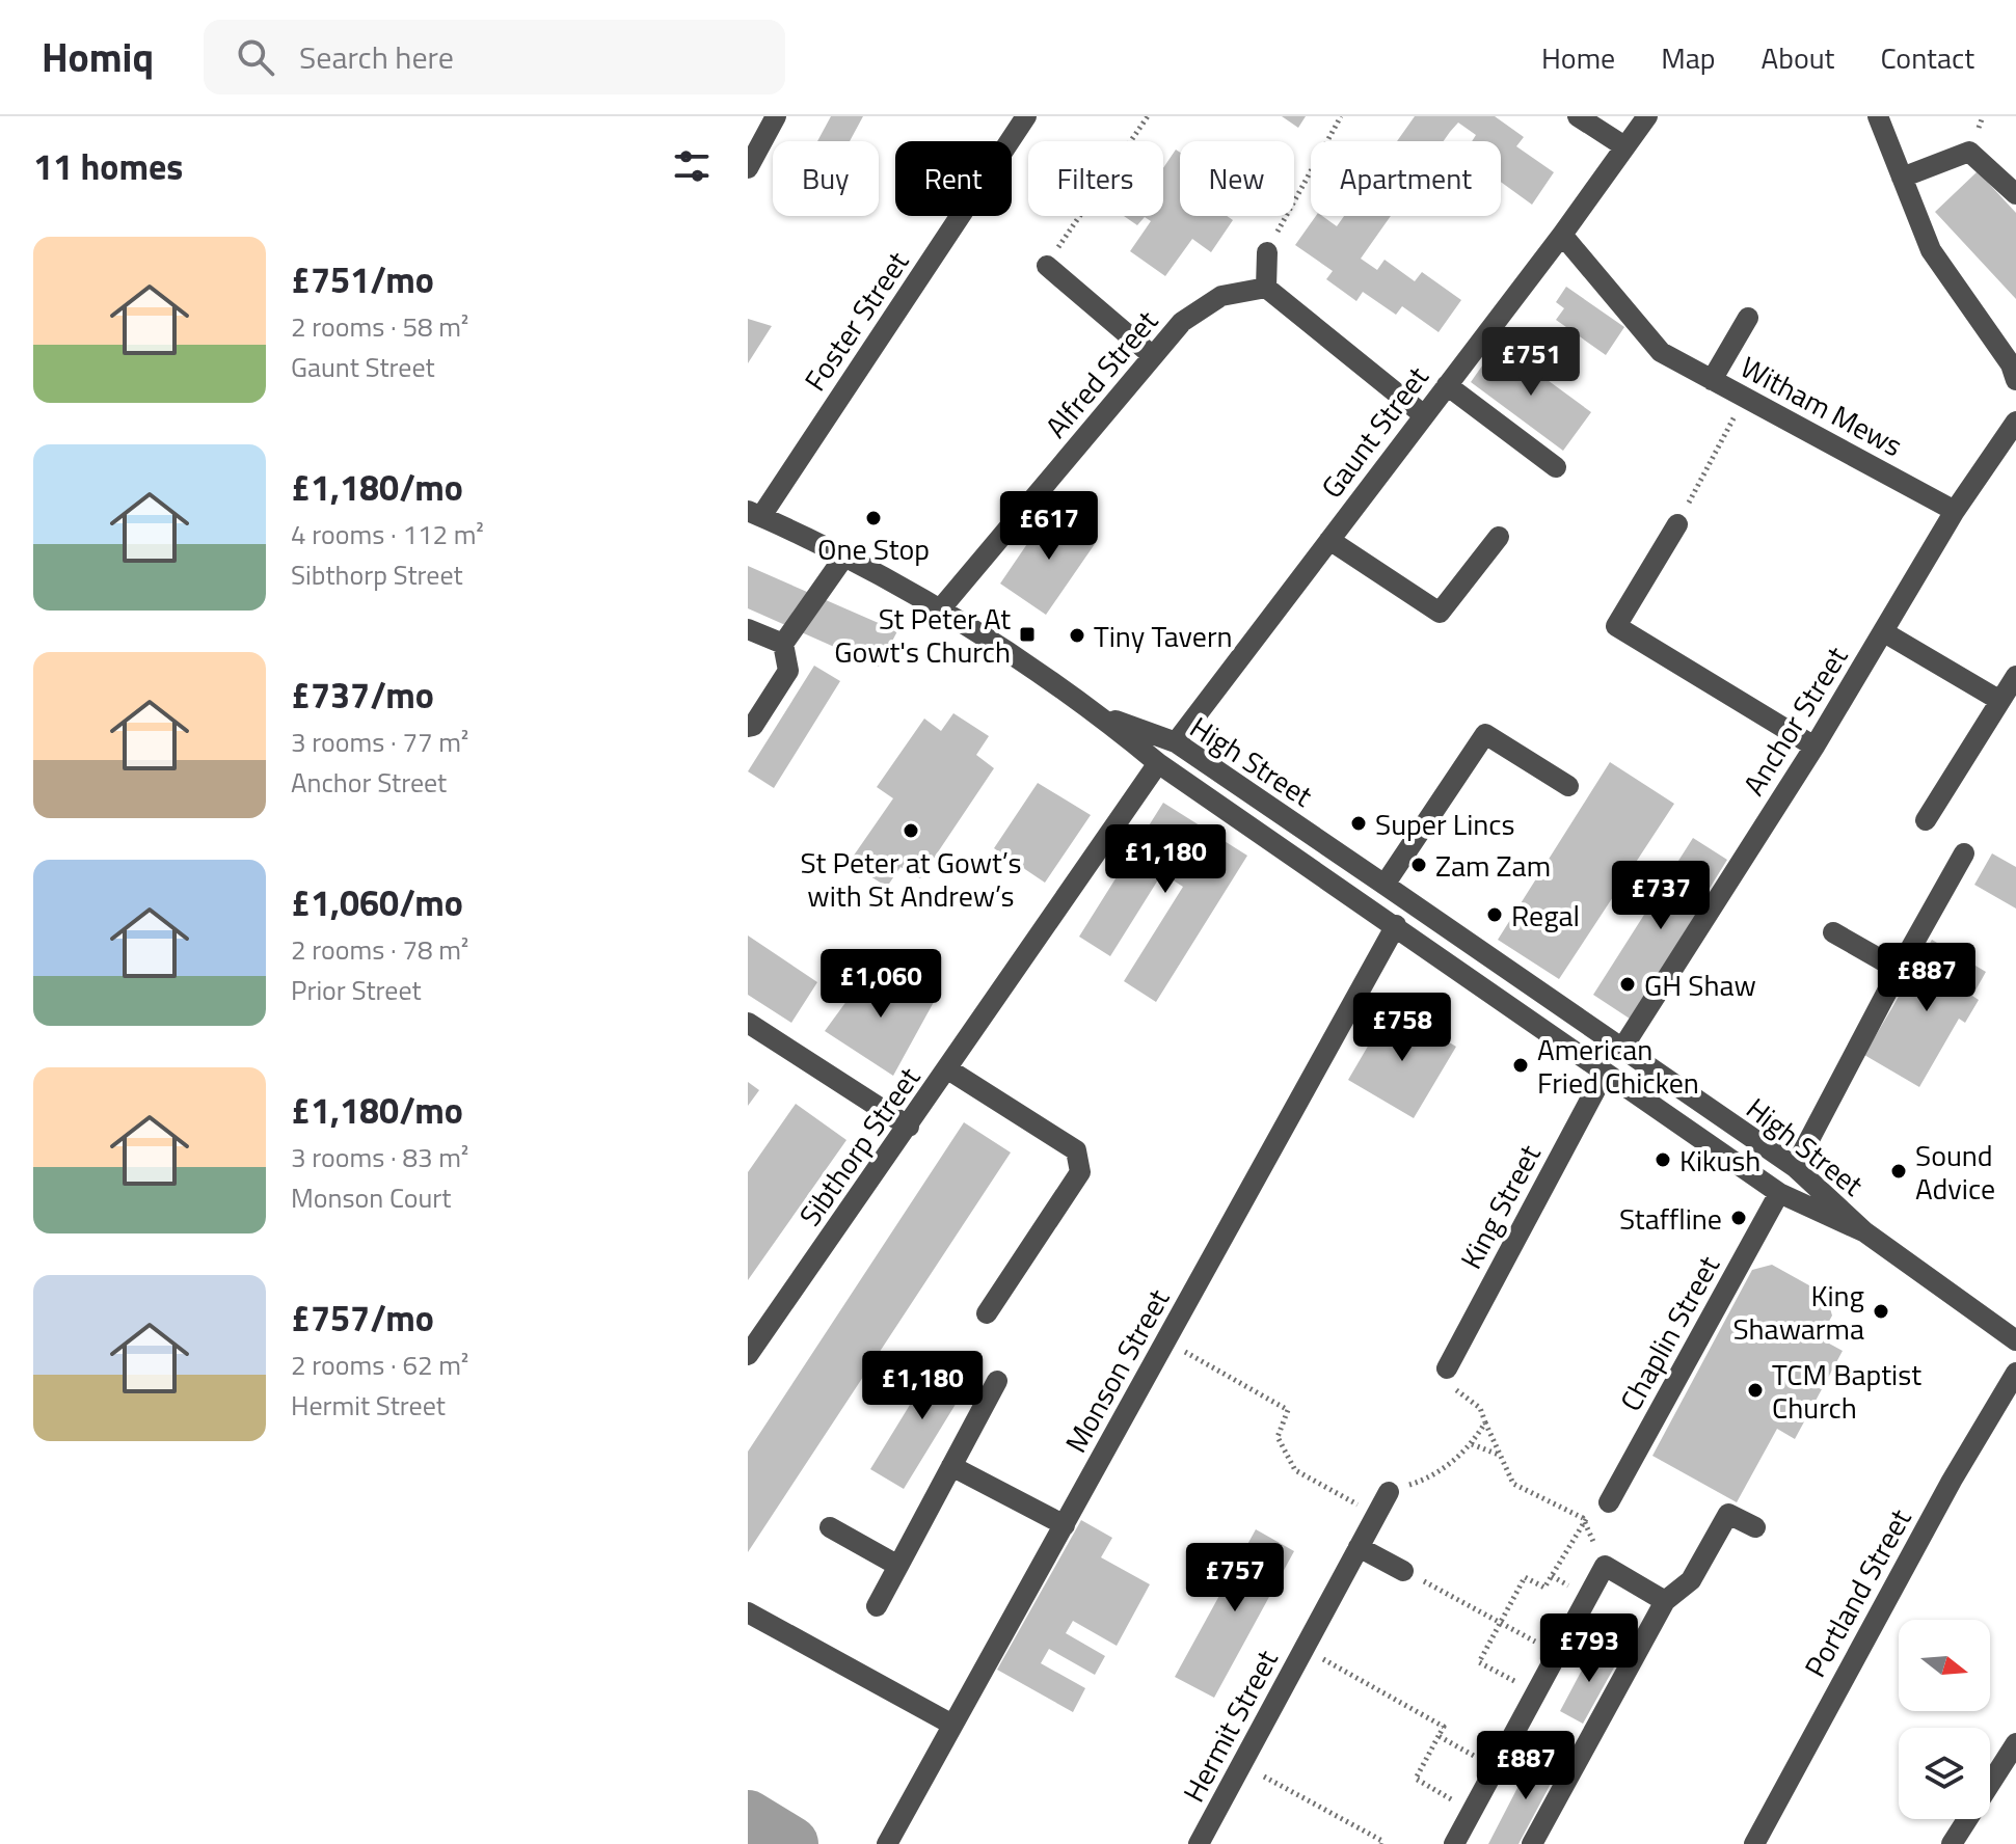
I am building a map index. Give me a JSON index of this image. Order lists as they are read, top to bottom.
{
  "streets": {
    "street": [
      "Foster Street",
      "Alfred Street",
      "Witham Mews",
      "Gaunt Street",
      "Anchor Street",
      "High Street",
      "Sibthorp Street",
      "King Street",
      "Chaplin Street",
      "Monson Street",
      "Portland Street",
      "Hermit Street"
    ]
  },
  "crossings": [
    ["Witham Mews", "Gaunt Street"],
    ["Witham Mews", "Anchor Street"],
    ["Gaunt Street", "High Street"],
    ["Anchor Street", "High Street"],
    ["High Street", "Sibthorp Street"],
    ["High Street", "King Street"],
    ["High Street", "Chaplin Street"],
    ["High Street", "Monson Street"]
  ],
  "places": {
    "other": [
      "One Stop",
      "Tiny Tavern",
      "Super Lincs",
      "St Peter at Gowt’s with St Andrew’s",
      "Zam Zam",
      "Regal",
      "GH Shaw",
      "American Fried Chicken",
      "Kikush",
      "Sound Advice",
      "Staffline",
      "King Shawarma",
      "TCM Baptist Church"
    ],
    "transit": ["St Peter At Gowt's Church"]
  },
  "north": "right",
  "page": {
    "header": "Homiq",
    "search": "Search here",
    "nav": [
      "Home",
      "Map",
      "About",
      "Contact"
    ],
    "heading": "11 homes",
    "chip": [
      "Buy",
      "Rent",
      "Filters",
      "New",
      "Apartment"
    ],
    "list": [
      {
        "name": "£751/mo",
        "note": "2 rooms · 58 m² · Gaunt Street"
      },
      {
        "name": "£1,180/mo",
        "note": "4 rooms · 112 m² · Sibthorp Street"
      },
      {
        "name": "£737/mo",
        "note": "3 rooms · 77 m² · Anchor Street"
      },
      {
        "name": "£1,060/mo",
        "note": "2 rooms · 78 m² · Prior Street"
      },
      {
        "name": "£1,180/mo",
        "note": "3 rooms · 83 m² · Monson Court"
      },
      {
        "name": "£757/mo",
        "note": "2 rooms · 62 m² · Hermit Street"
      }
    ],
    "price": [
      "£751",
      "£617",
      "£1,180",
      "£737",
      "£887",
      "£1,060",
      "£758",
      "£1,180",
      "£757",
      "£793",
      "£887"
    ]
  }
}
